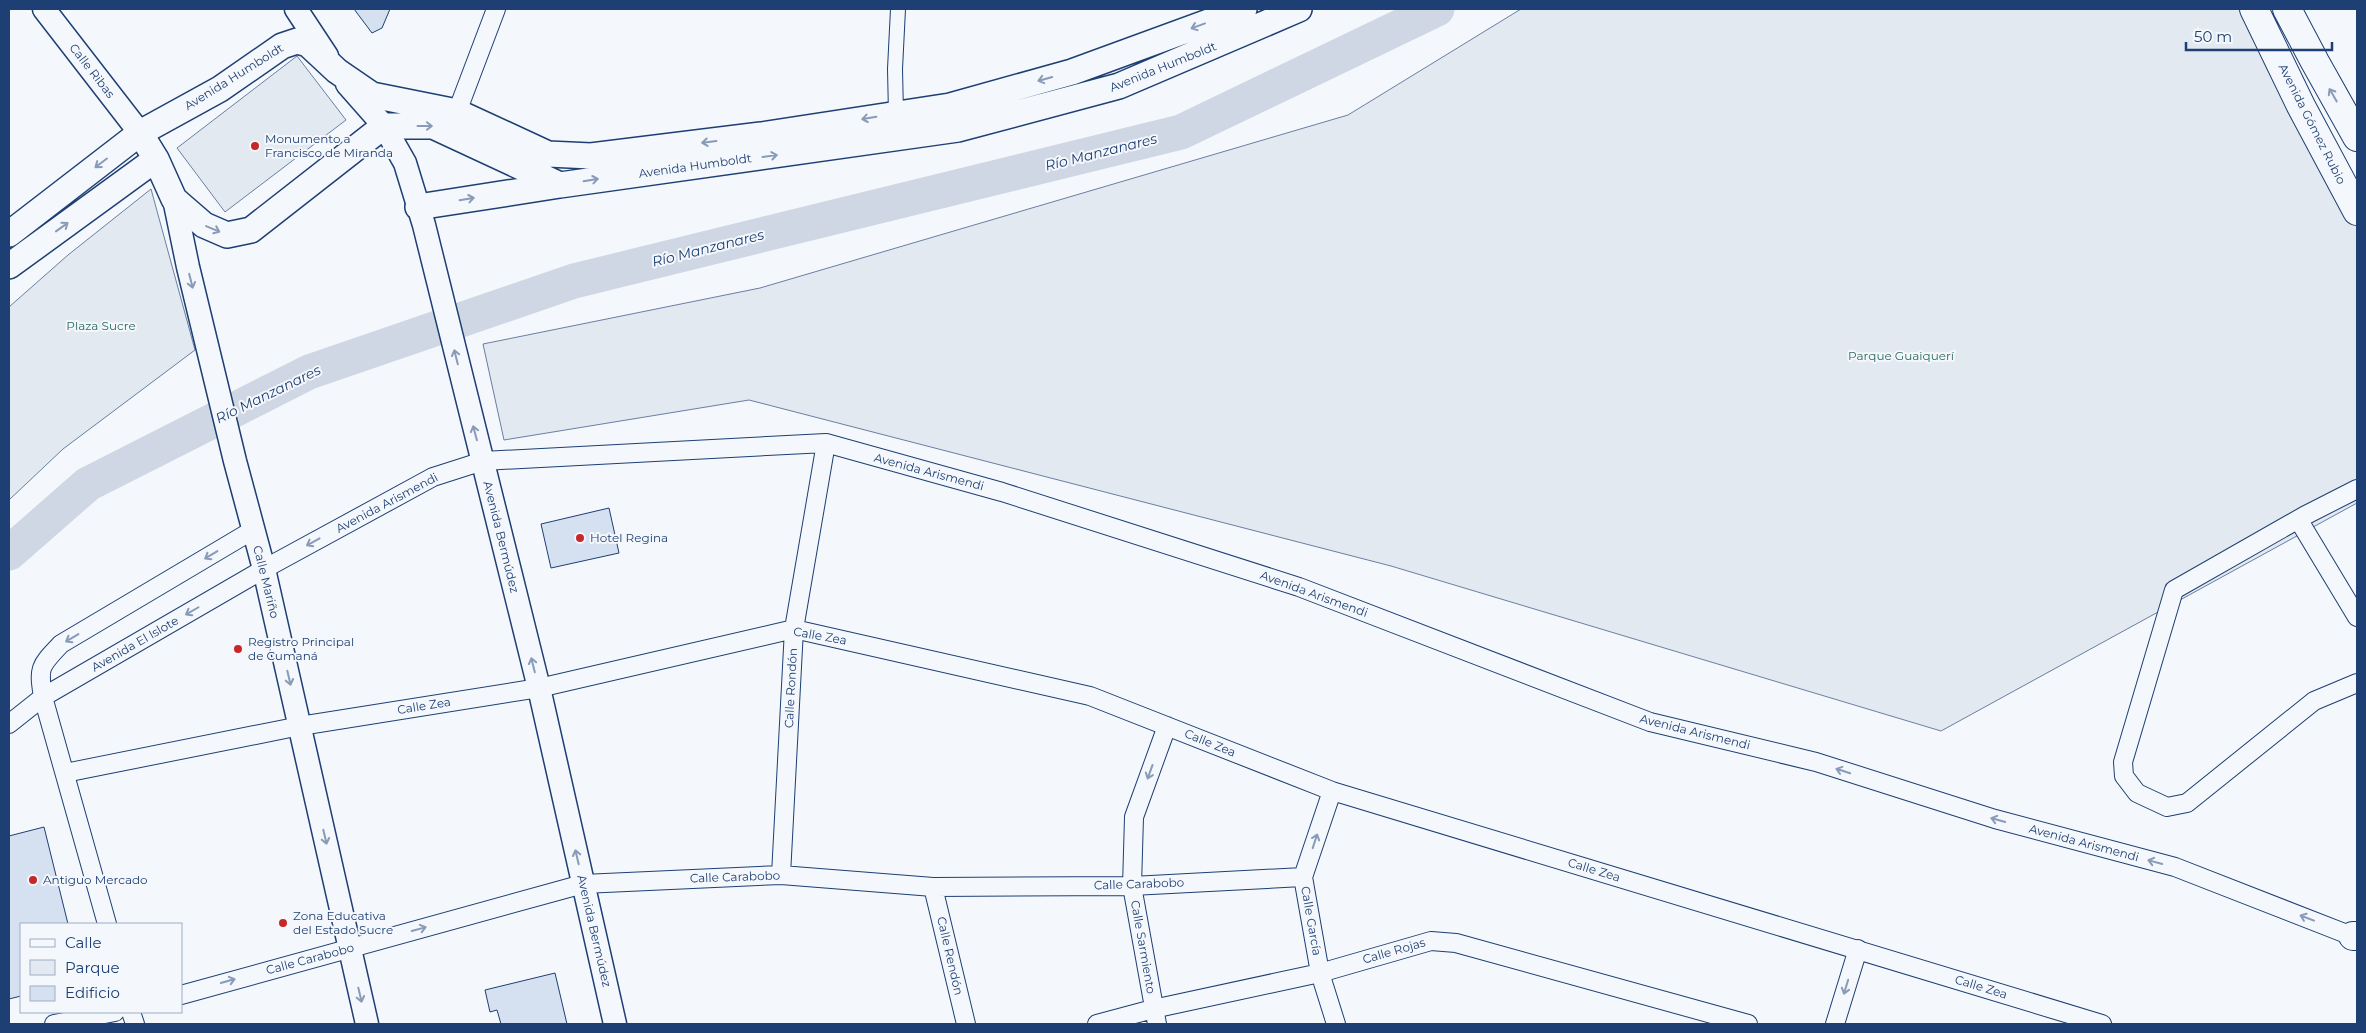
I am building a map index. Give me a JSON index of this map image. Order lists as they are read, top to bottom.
{
  "streets": {
    "main road": ["Avenida Humboldt", "Avenida Gómez Rubio"],
    "street": [
      "Calle Ribas",
      "Avenida Arismendi",
      "Avenida Bermúdez",
      "Calle Mariño",
      "Calle Zea",
      "Avenida El Islote",
      "Calle Rondón",
      "Calle Carabobo",
      "Calle García",
      "Calle Sarmiento",
      "Calle Rojas",
      "Calle Rendón"
    ]
  },
  "crossings": [
    ["Avenida Humboldt", "Calle Ribas"],
    ["Avenida Humboldt", "Avenida Bermúdez"],
    ["Avenida Arismendi", "Avenida Bermúdez"],
    ["Avenida Arismendi", "Calle Mariño"],
    ["Avenida Arismendi", "Avenida El Islote"],
    ["Avenida Arismendi", "Calle Rondón"],
    ["Avenida Bermúdez", "Calle Zea"],
    ["Avenida Bermúdez", "Calle Carabobo"],
    ["Calle Mariño", "Calle Zea"],
    ["Calle Mariño", "Avenida El Islote"],
    ["Calle Mariño", "Calle Carabobo"],
    ["Calle Zea", "Calle Rondón"],
    ["Calle Zea", "Calle García"],
    ["Calle Zea", "Calle Sarmiento"],
    ["Calle Rondón", "Calle Carabobo"],
    ["Calle Carabobo", "Calle García"],
    ["Calle Carabobo", "Calle Sarmiento"],
    ["Calle Carabobo", "Calle Rendón"],
    ["Calle García", "Calle Rojas"],
    ["Calle Sarmiento", "Calle Rojas"]
  ],
  "one_way": [
    "Avenida Arismendi",
    "Avenida Bermúdez",
    "Calle Mariño",
    "Calle Carabobo",
    "Calle García",
    "Calle Sarmiento"
  ],
  "water": ["Río Manzanares"],
  "parks": ["Plaza Sucre", "Parque Guaiquerí"],
  "places": [
    "Monumento a Francisco de Miranda",
    "Hotel Regina",
    "Registro Principal de Cumaná",
    "Antiguo Mercado",
    "Zona Educativa del Estado Sucre"
  ],
  "legend": ["Calle", "Parque", "Edificio"],
  "scale_bar": "50 m"
}
